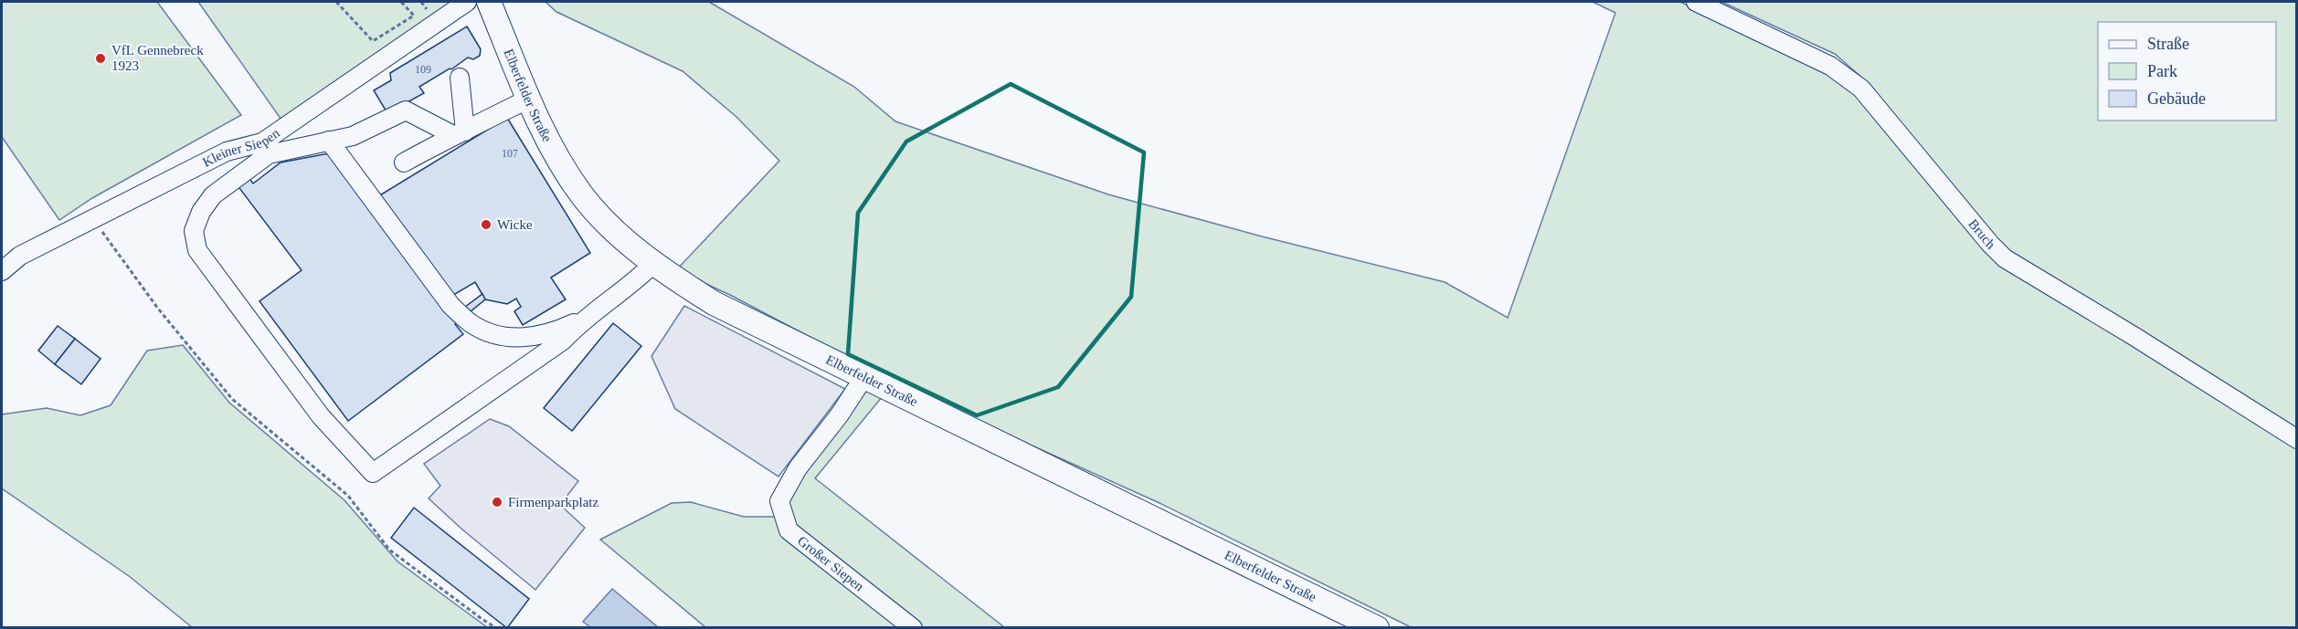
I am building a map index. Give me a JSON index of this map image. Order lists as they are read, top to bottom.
{
  "streets": {
    "main road": ["Elberfelder Straße"],
    "street": ["Kleiner Siepen", "Bruch", "Großer Siepen"]
  },
  "crossings": [
    ["Elberfelder Straße", "Großer Siepen"]
  ],
  "places": ["VfL Gennebreck 1923", "Wicke", "Firmenparkplatz"],
  "house_numbers": ["109", "107"],
  "legend": ["Straße", "Park", "Gebäude"]
}
